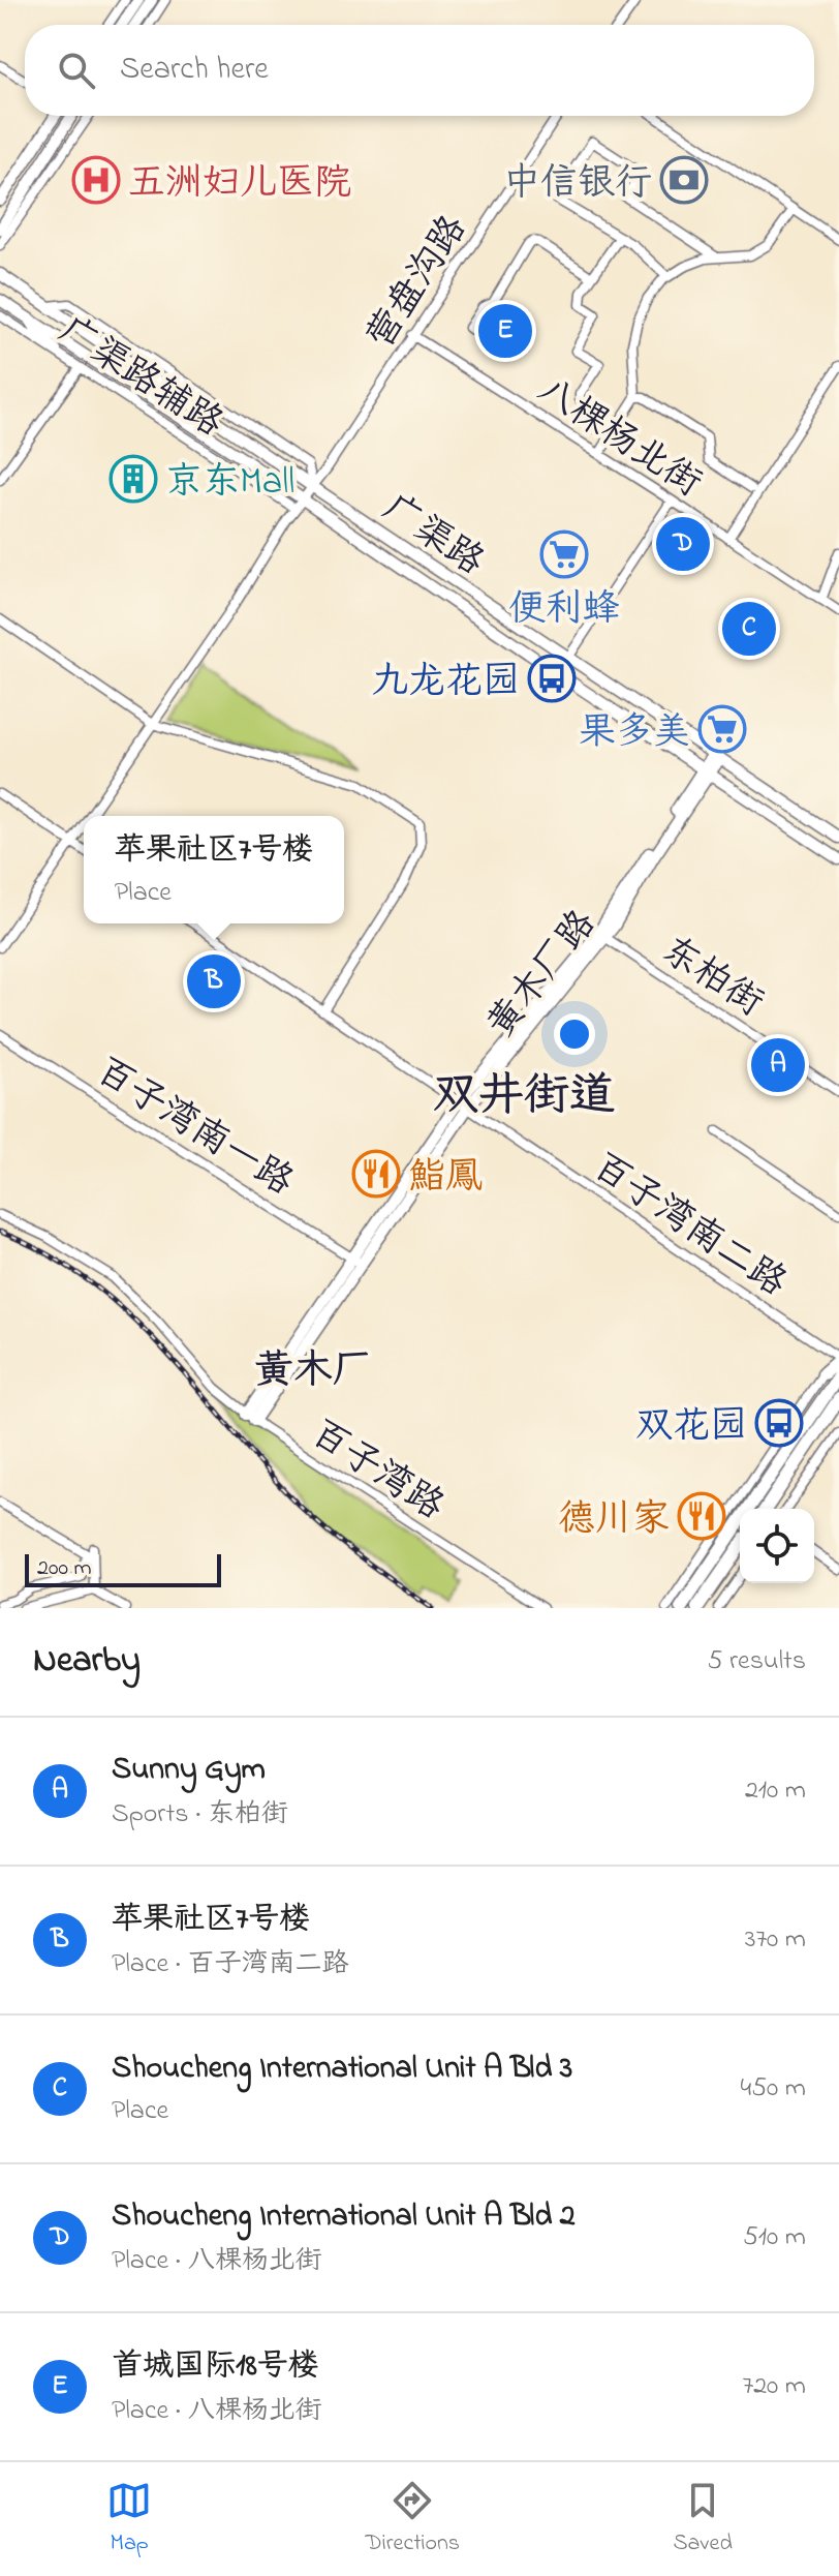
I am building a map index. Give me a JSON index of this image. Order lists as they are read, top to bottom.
{
  "streets": {
    "main road": ["广渠路", "黄木厂路"],
    "street": [
      "营盘沟路",
      "广渠路辅路",
      "八棵杨北街",
      "东柏街",
      "百子湾南一路",
      "百子湾南二路",
      "百子湾路"
    ]
  },
  "crossings": [
    ["营盘沟路", "广渠路辅路"],
    ["营盘沟路", "八棵杨北街"],
    ["营盘沟路", "广渠路"],
    ["广渠路辅路", "广渠路"],
    ["广渠路", "黄木厂路"],
    ["黄木厂路", "东柏街"],
    ["黄木厂路", "百子湾南一路"],
    ["黄木厂路", "百子湾南二路"],
    ["黄木厂路", "百子湾路"]
  ],
  "districts": ["双井街道", "黄木厂"],
  "places": {
    "hospital": ["五洲妇儿医院"],
    "bank": ["中信银行"],
    "building": ["京东Mall"],
    "supermarket": ["便利蜂", "果多美"],
    "bus stop": ["九龙花园", "双花园"],
    "restaurant": ["鮨鳳", "德川家"]
  },
  "scale_bar": "200 m",
  "page": {
    "search": "Search here",
    "pins": [
      "E",
      "D",
      "C",
      "B",
      "A"
    ],
    "popup": ["苹果社区7号楼", "Place"],
    "scale": "200 m",
    "heading": ["Nearby", "5 results"],
    "list": [
      {
        "mark": "A",
        "name": "Sunny Gym",
        "note": "Sports · 东柏街",
        "value": "210 m"
      },
      {
        "mark": "B",
        "name": "苹果社区7号楼",
        "note": "Place · 百子湾南二路",
        "value": "370 m"
      },
      {
        "mark": "C",
        "name": "Shoucheng International Unit A Bld 3",
        "note": "Place",
        "value": "450 m"
      },
      {
        "mark": "D",
        "name": "Shoucheng International Unit A Bld 2",
        "note": "Place · 八棵杨北街",
        "value": "510 m"
      },
      {
        "mark": "E",
        "name": "首城国际18号楼",
        "note": "Place · 八棵杨北街",
        "value": "720 m"
      }
    ],
    "nav": ["Map", "Directions", "Saved"]
  }
}
